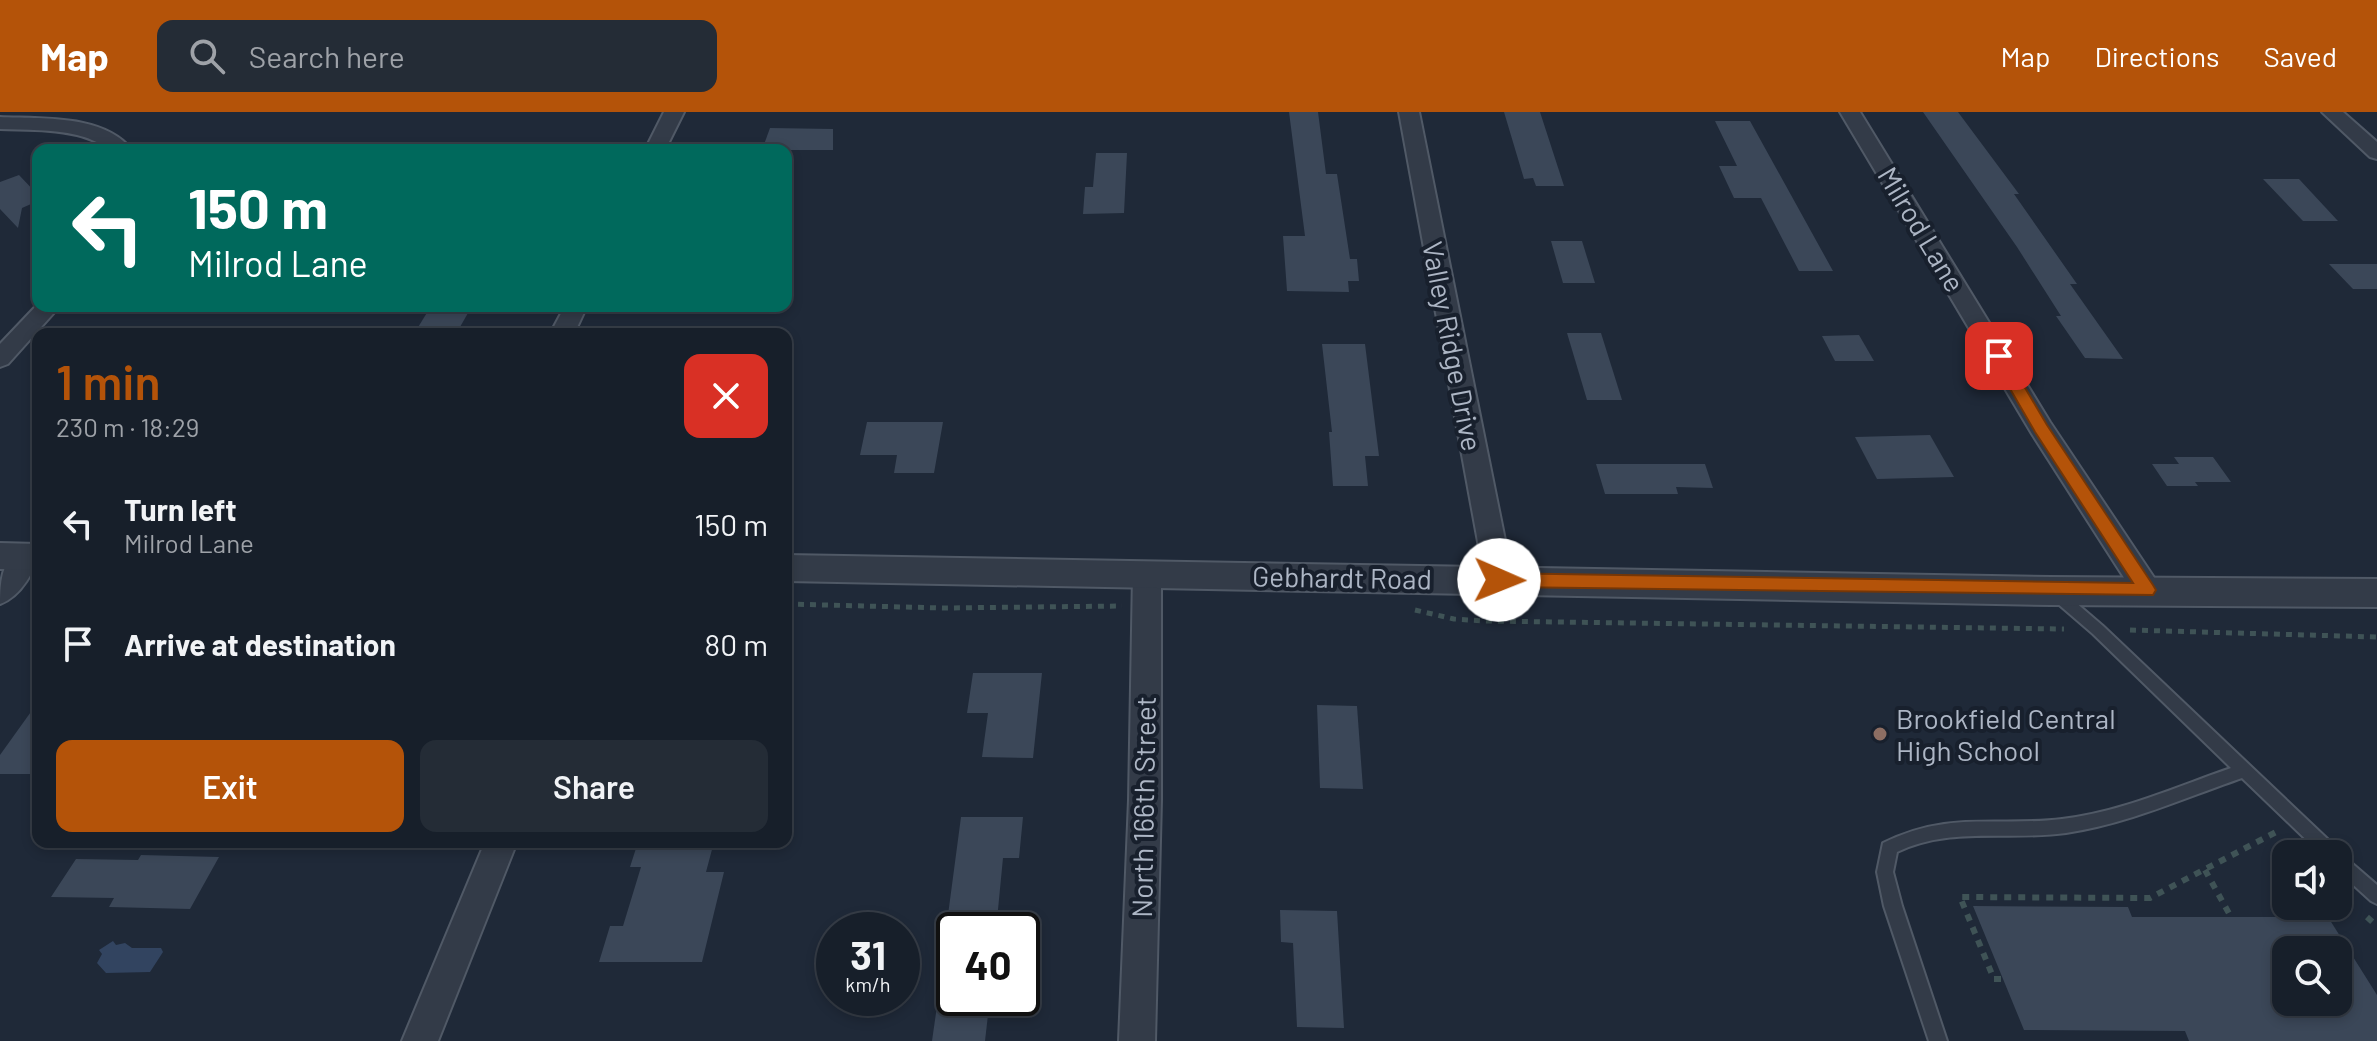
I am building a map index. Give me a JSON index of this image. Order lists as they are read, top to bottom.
{
  "streets": {
    "street": [
      "Milrod Lane",
      "Valley Ridge Drive",
      "Gebhardt Road",
      "North 166th Street"
    ]
  },
  "crossings": [
    ["Milrod Lane", "Gebhardt Road"],
    ["Valley Ridge Drive", "Gebhardt Road"],
    ["Gebhardt Road", "North 166th Street"]
  ],
  "places": ["Brookfield Central High School"],
  "page": {
    "header": "Map",
    "search": "Search here",
    "nav": ["Map", "Directions", "Saved"],
    "turn": ["150 m", "Milrod Lane"],
    "heading": ["1 min", "230 m · 18:29"],
    "list": [
      {
        "name": "Turn left",
        "note": "Milrod Lane",
        "value": "150 m"
      },
      {
        "name": "Arrive at destination",
        "value": "80 m"
      }
    ],
    "buttons": ["Exit", "Share"],
    "speed": "31 km/h",
    "limit": "40"
  }
}
